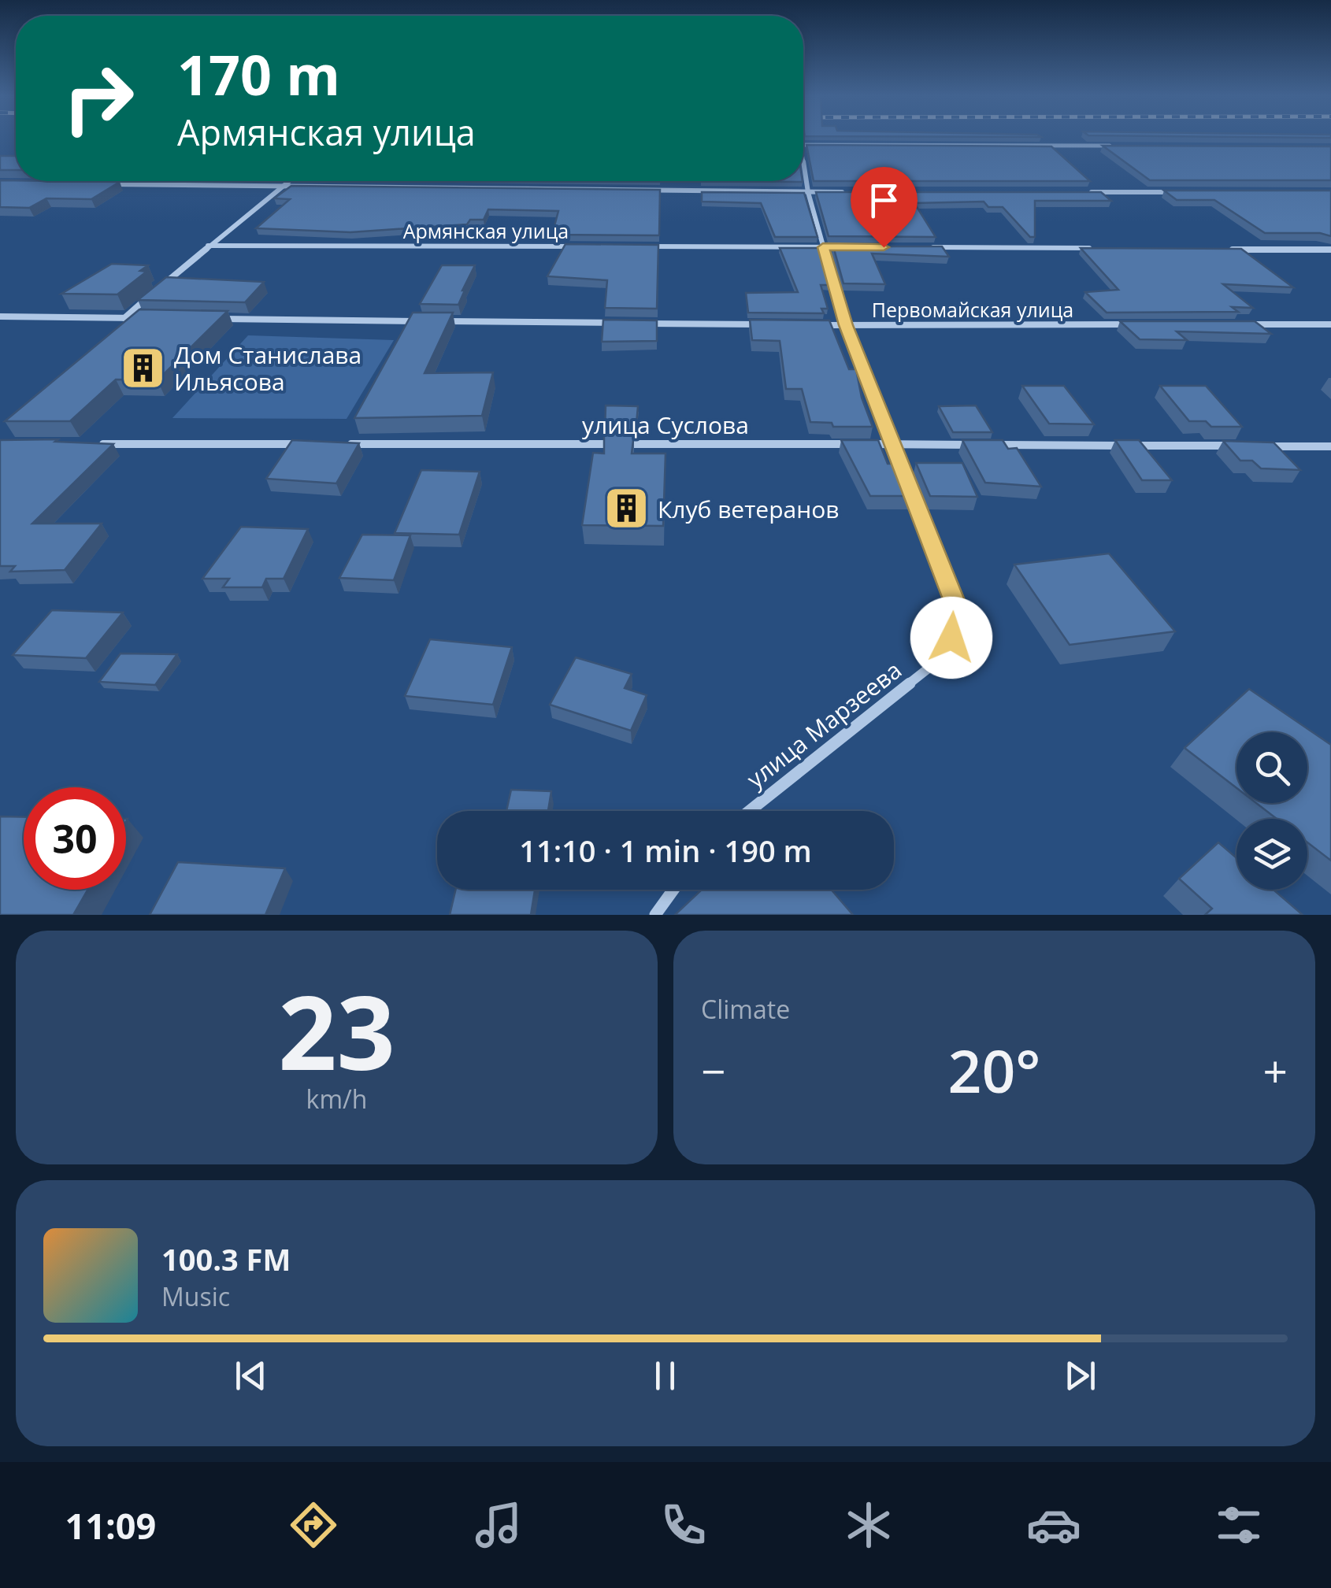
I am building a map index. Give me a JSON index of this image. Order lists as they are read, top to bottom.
{
  "streets": {
    "street": [
      "Армянская улица",
      "Первомайская улица",
      "улица Суслова",
      "улица Марзеева"
    ]
  },
  "crossings": [
    ["Первомайская улица", "улица Марзеева"],
    ["улица Суслова", "улица Марзеева"]
  ],
  "places": {
    "building": ["Дом Станислава Ильясова", "Клуб ветеранов"]
  },
  "page": {
    "turn": ["170 m", "Армянская улица"],
    "limit": "30",
    "trip": "11:10 · 1 min · 190 m",
    "tile": [
      ["23", "km/h"],
      "Climate"
    ],
    "heat": ["−", "20°", "+"],
    "song": ["100.3 FM", "Music"],
    "tabs": "11:09"
  }
}
